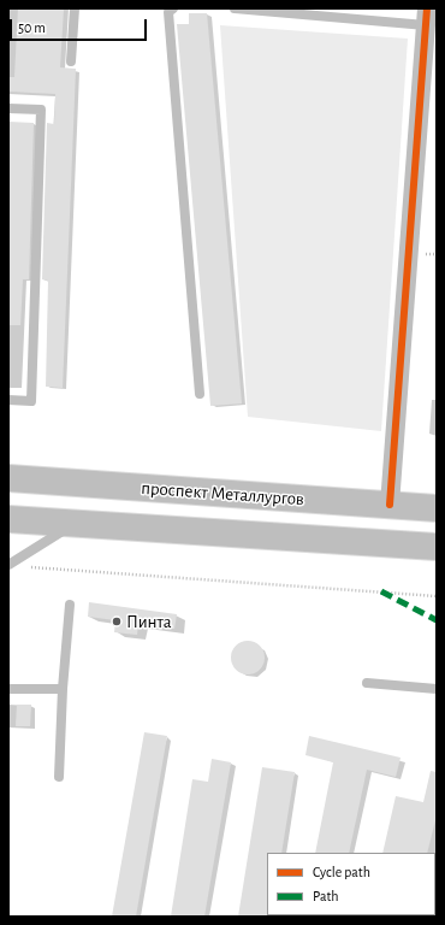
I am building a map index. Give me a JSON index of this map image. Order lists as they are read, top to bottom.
{
  "streets": {
    "main road": ["проспект Металлургов"]
  },
  "places": ["Пинта"],
  "legend": ["Cycle path", "Path"],
  "scale_bar": "50 m"
}
